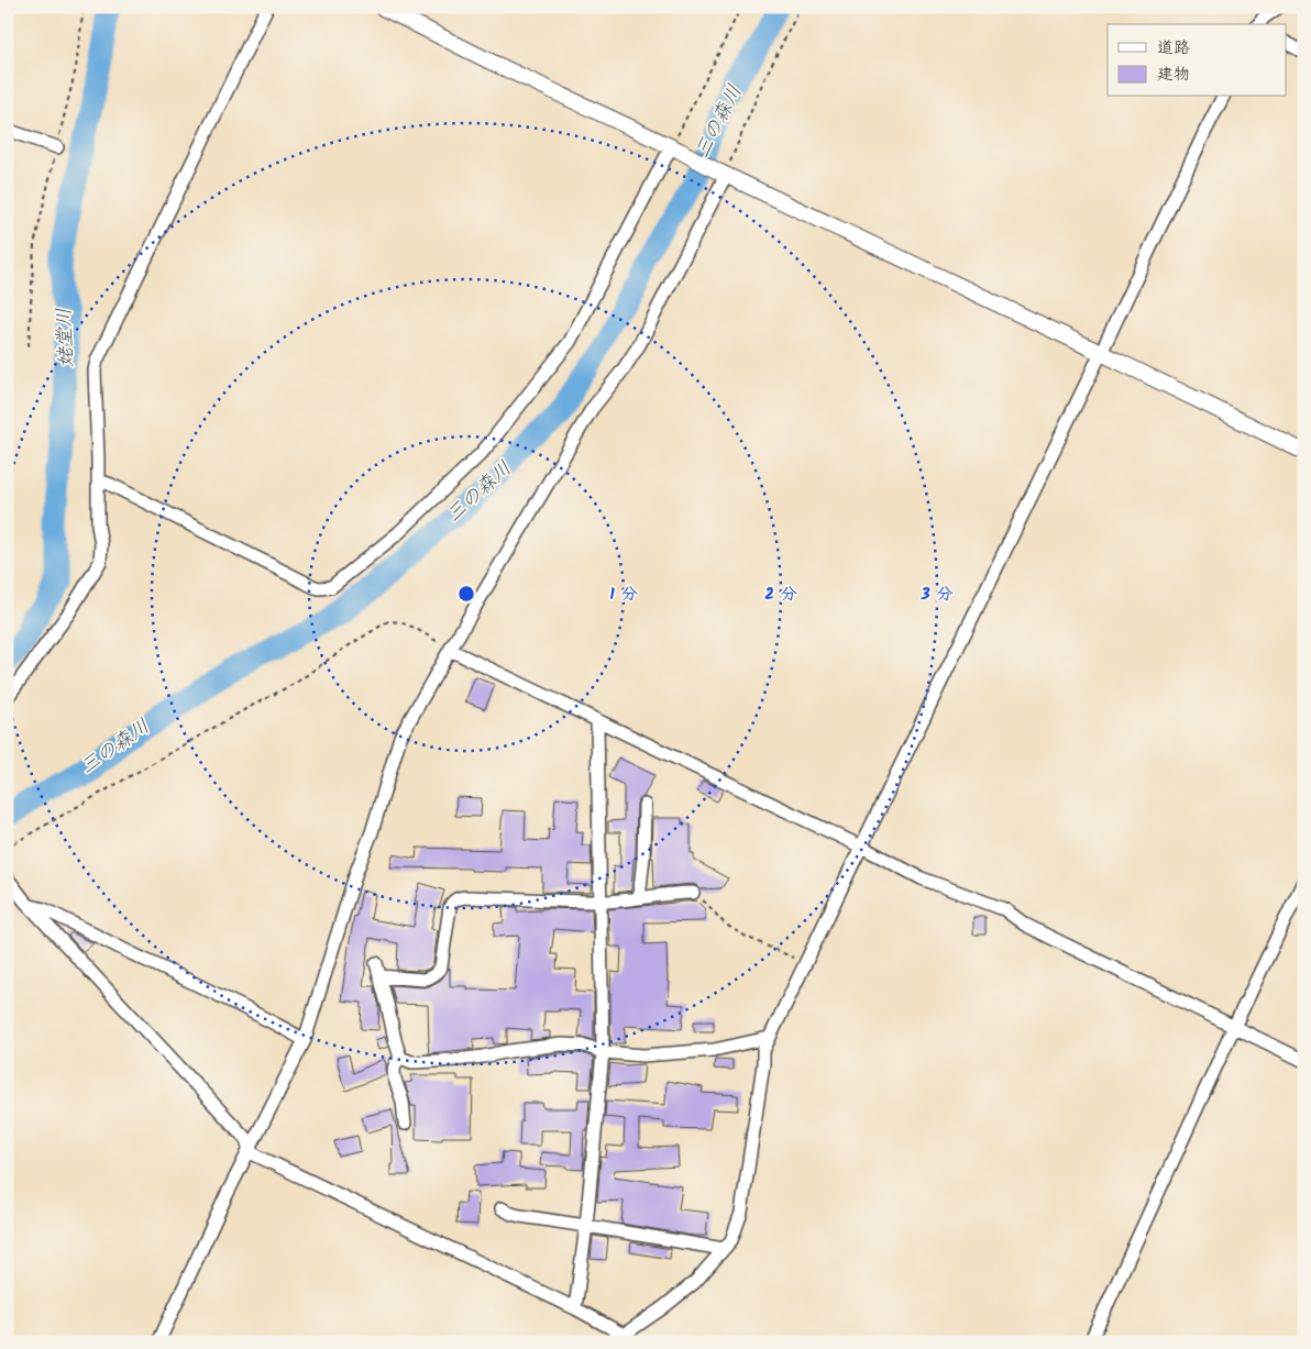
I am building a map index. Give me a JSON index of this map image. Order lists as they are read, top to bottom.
{
  "water": ["三の森川", "姥堂川"],
  "legend": ["道路", "建物"],
  "rings": ["1 分", "2 分", "3 分"]
}
